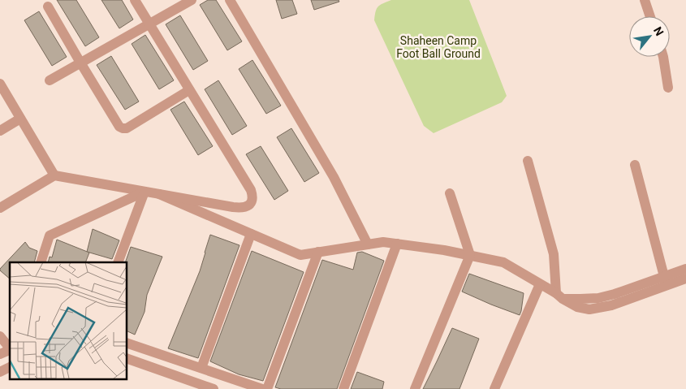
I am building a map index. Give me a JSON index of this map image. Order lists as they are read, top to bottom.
{
  "parks": ["Shaheen Camp Foot Ball Ground"],
  "north": "top right"
}
